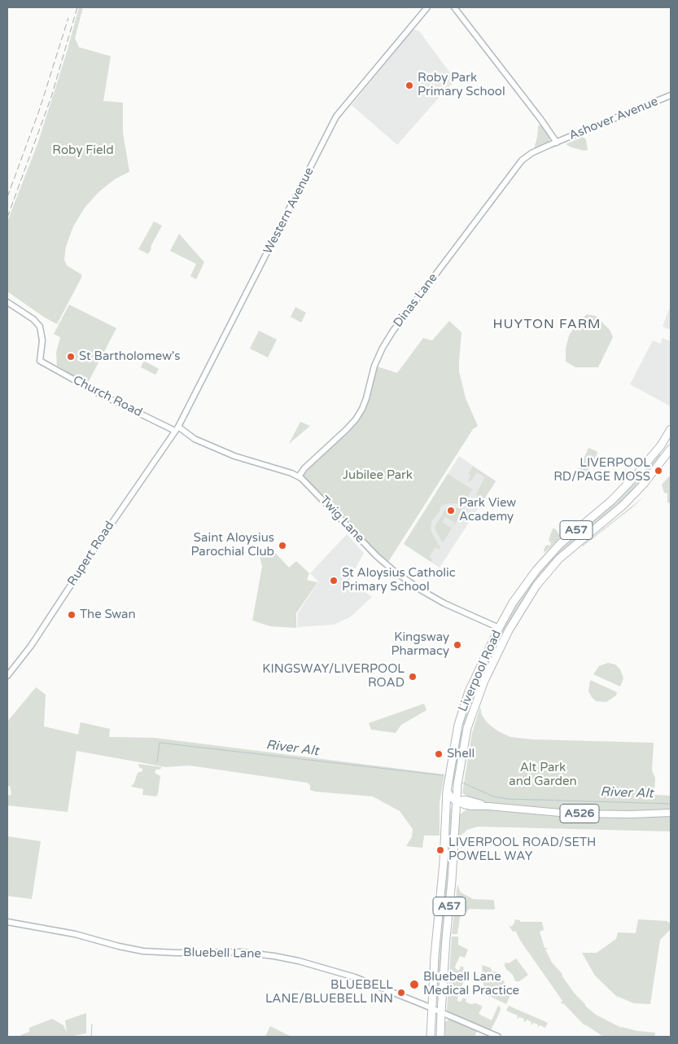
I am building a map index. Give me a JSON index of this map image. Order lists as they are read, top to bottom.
{
  "streets": {
    "highway": ["A57", "Liverpool Road"],
    "main road": ["A526"],
    "street": [
      "Ashover Avenue",
      "Western Avenue",
      "Dinas Lane",
      "Church Road",
      "Twig Lane",
      "Rupert Road",
      "Bluebell Lane"
    ]
  },
  "crossings": [
    ["Ashover Avenue", "Dinas Lane"],
    ["Western Avenue", "Church Road"],
    ["Western Avenue", "Twig Lane"],
    ["Western Avenue", "Rupert Road"],
    ["Dinas Lane", "Twig Lane"],
    ["Church Road", "Twig Lane"],
    ["Church Road", "Rupert Road"],
    ["Twig Lane", "Rupert Road"],
    ["Twig Lane", "Liverpool Road"],
    ["Liverpool Road", "A526"],
    ["Liverpool Road", "Bluebell Lane"]
  ],
  "districts": ["HUYTON FARM"],
  "water": ["River Alt"],
  "parks": ["Roby Field", "Jubilee Park", "Alt Park and Garden"],
  "places": [
    "Roby Park Primary School",
    "St Bartholomew's",
    "LIVERPOOL RD/PAGE MOSS",
    "Park View Academy",
    "Saint Aloysius Parochial Club",
    "St Aloysius Catholic Primary School",
    "The Swan",
    "Kingsway Pharmacy",
    "KINGSWAY/LIVERPOOL ROAD",
    "Shell",
    "LIVERPOOL ROAD/SETH POWELL WAY",
    "Bluebell Lane Medical Practice",
    "BLUEBELL LANE/BLUEBELL INN"
  ]
}
